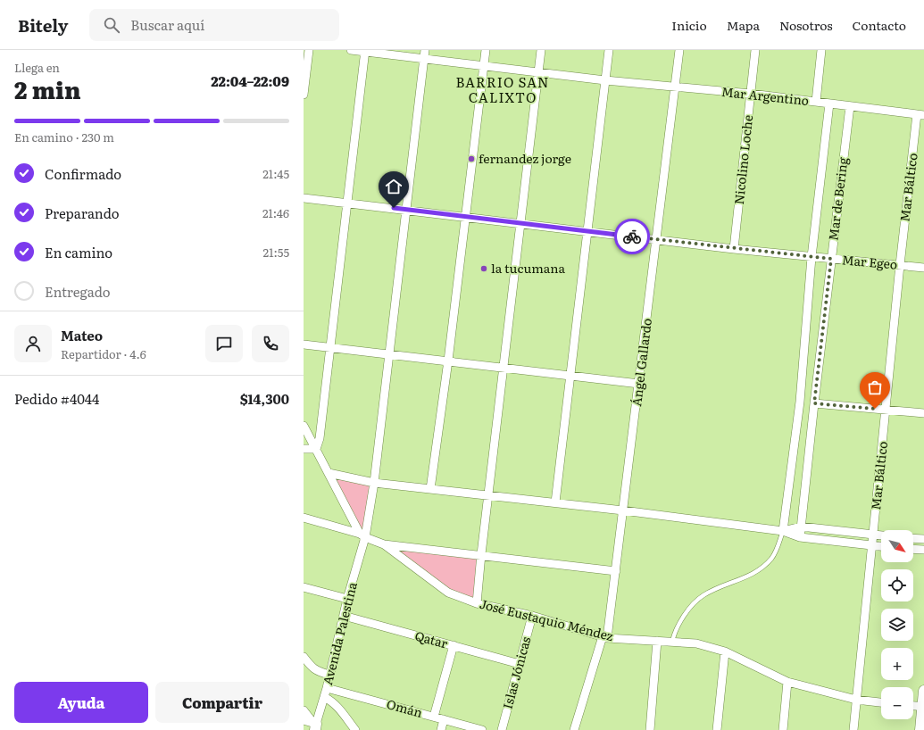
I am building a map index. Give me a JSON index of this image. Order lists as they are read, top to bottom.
{
  "streets": {
    "street": [
      "Mar Argentino",
      "Nicolino Loche",
      "Mar Báltico",
      "Mar de Bering",
      "Mar Egeo",
      "Ángel Gallardo",
      "José Eustaquio Méndez",
      "Avenida Palestina",
      "Qatar",
      "Islas Jónicas",
      "Omán"
    ]
  },
  "crossings": [
    ["Mar Argentino", "Nicolino Loche"],
    ["Mar Argentino", "Mar Báltico"],
    ["Mar Argentino", "Mar de Bering"],
    ["Mar Argentino", "Ángel Gallardo"],
    ["Mar Argentino", "Avenida Palestina"],
    ["Nicolino Loche", "Mar Egeo"],
    ["Mar Báltico", "Mar Egeo"],
    ["Mar Báltico", "José Eustaquio Méndez"],
    ["Mar de Bering", "Mar Egeo"],
    ["Mar Egeo", "Ángel Gallardo"],
    ["Mar Egeo", "Avenida Palestina"],
    ["Ángel Gallardo", "José Eustaquio Méndez"],
    ["José Eustaquio Méndez", "Islas Jónicas"],
    ["Avenida Palestina", "Qatar"],
    ["Avenida Palestina", "Omán"],
    ["Qatar", "Islas Jónicas"]
  ],
  "districts": ["BARRIO SAN CALIXTO"],
  "places": ["fernandez jorge", "la tucumana"],
  "north": "bottom right",
  "page": {
    "header": "Bitely",
    "search": "Buscar aquí",
    "nav": [
      "Inicio",
      "Mapa",
      "Nosotros",
      "Contacto"
    ],
    "heading": ["2 min", "Llega en", "22:04–22:09"],
    "panel": [
      "Mateo",
      "Repartidor · 4.6",
      "Pedido #4044",
      "$14,300"
    ],
    "bar": "En camino · 230 m",
    "list": [
      ["Confirmado", "21:45"],
      ["Preparando", "21:46"],
      ["En camino", "21:55"],
      "Entregado"
    ],
    "map_buttons": ["+", "−"],
    "buttons": ["Ayuda", "Compartir"]
  }
}
